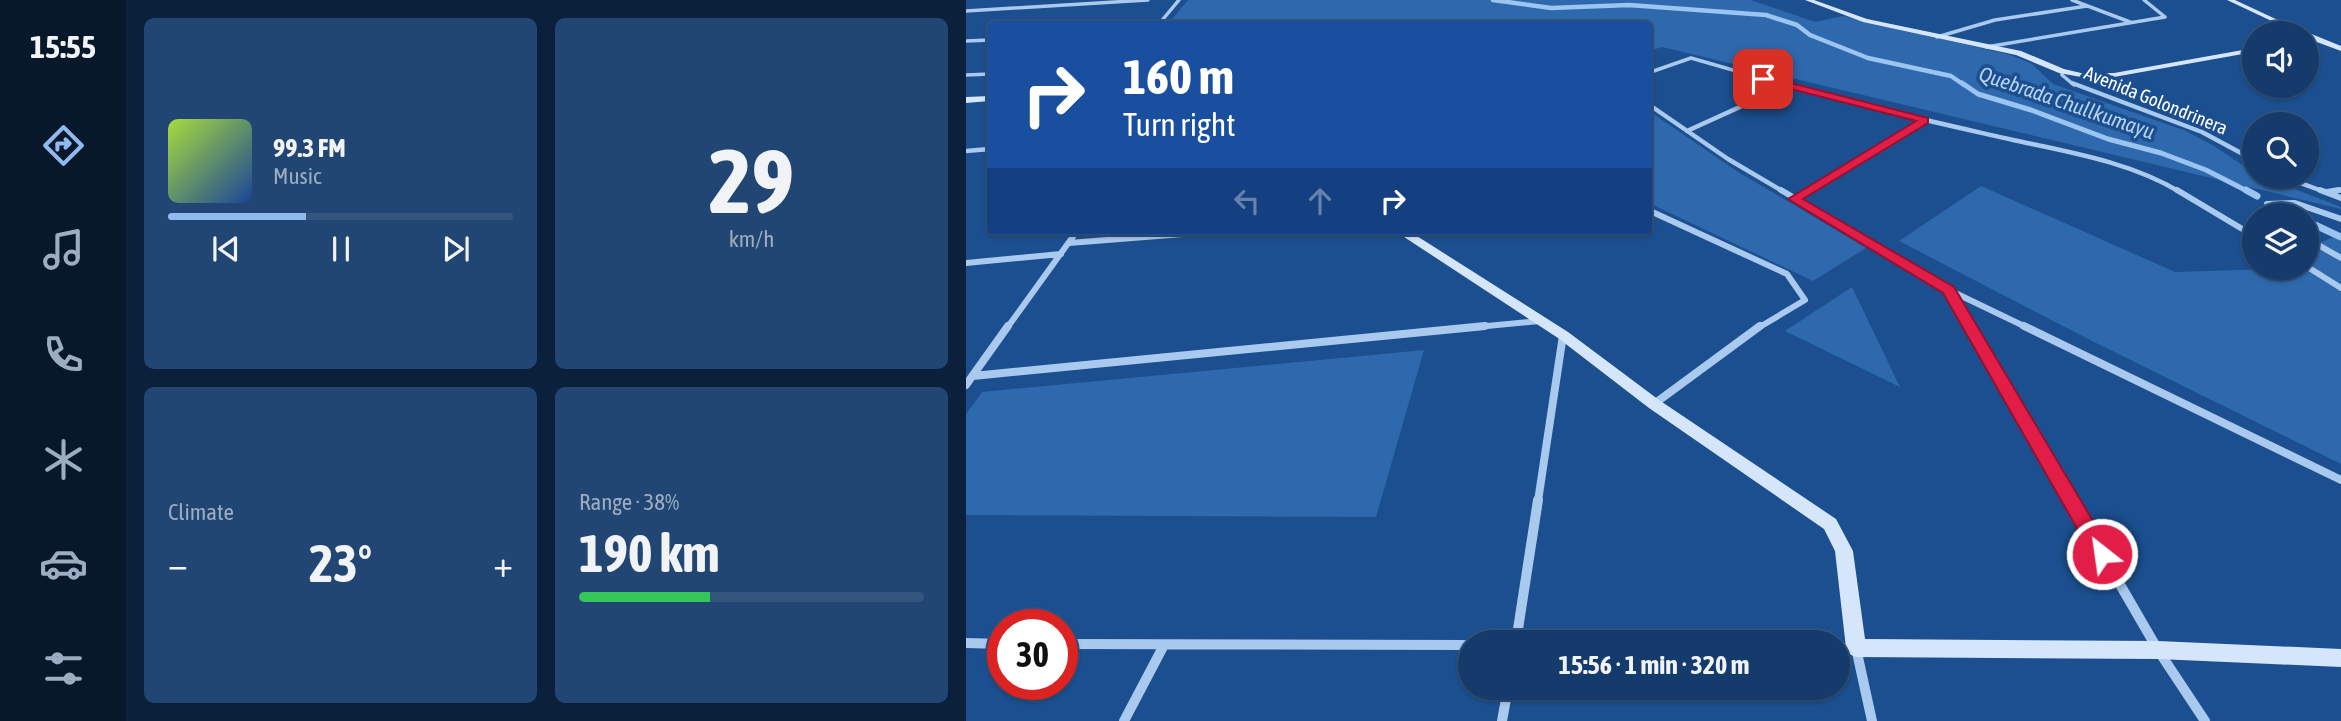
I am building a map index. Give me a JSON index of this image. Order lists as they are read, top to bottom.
{
  "streets": {
    "street": ["Avenida Golondrinera"]
  },
  "water": ["Quebrada Chullkumayu"],
  "page": {
    "tabs": "15:55",
    "tile": [
      ["29", "km/h"],
      "Climate",
      ["Range · 38%", "190 km"]
    ],
    "turn": ["160 m", "Turn right"],
    "song": ["99.3 FM", "Music"],
    "heat": ["−", "23°", "+"],
    "limit": "30",
    "trip": "15:56 · 1 min · 320 m"
  }
}
